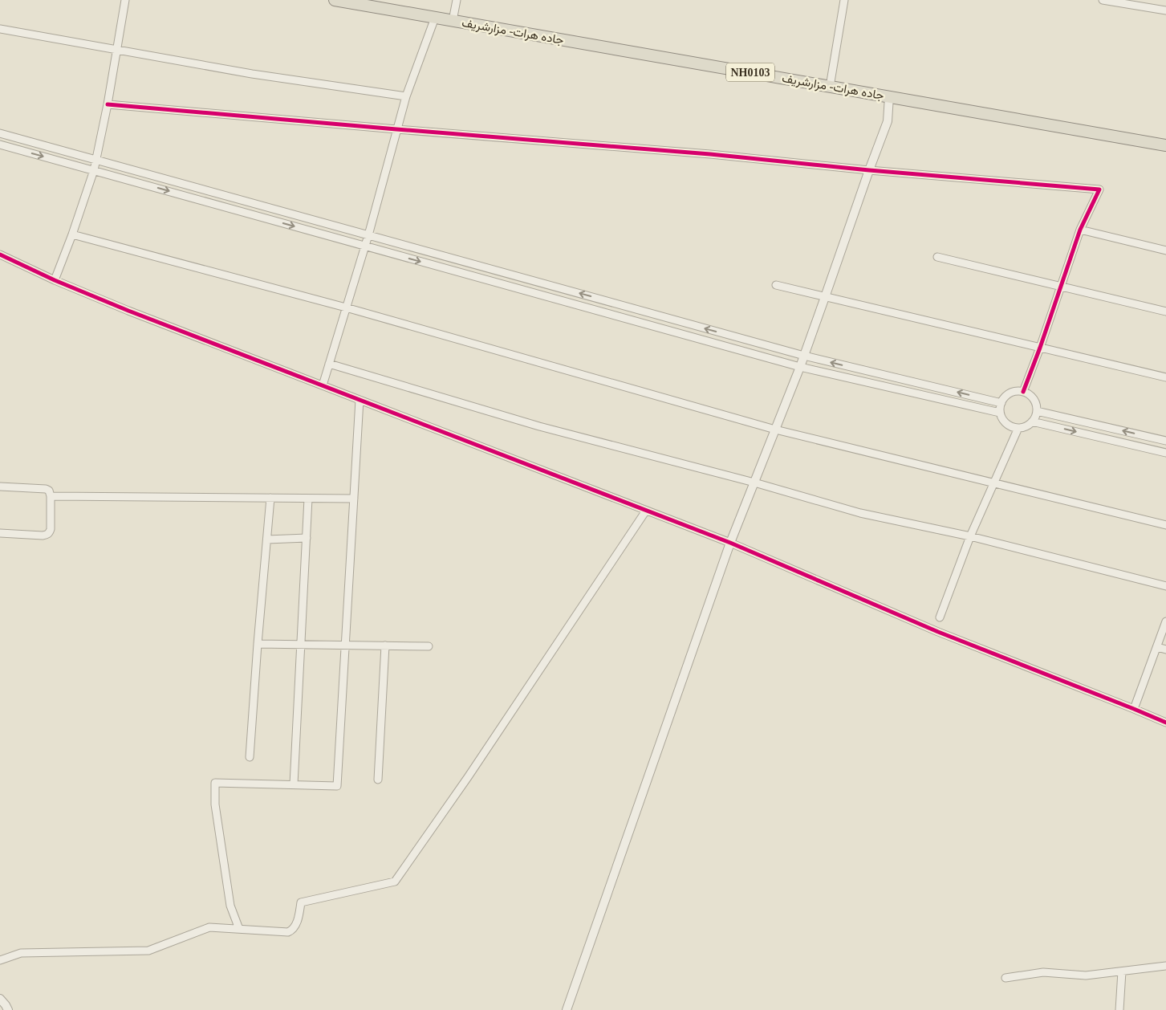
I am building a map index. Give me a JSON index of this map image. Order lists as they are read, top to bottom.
{
  "streets": {
    "highway": ["جاده هرات- مزارشریف", "NH0103"]
  }
}
